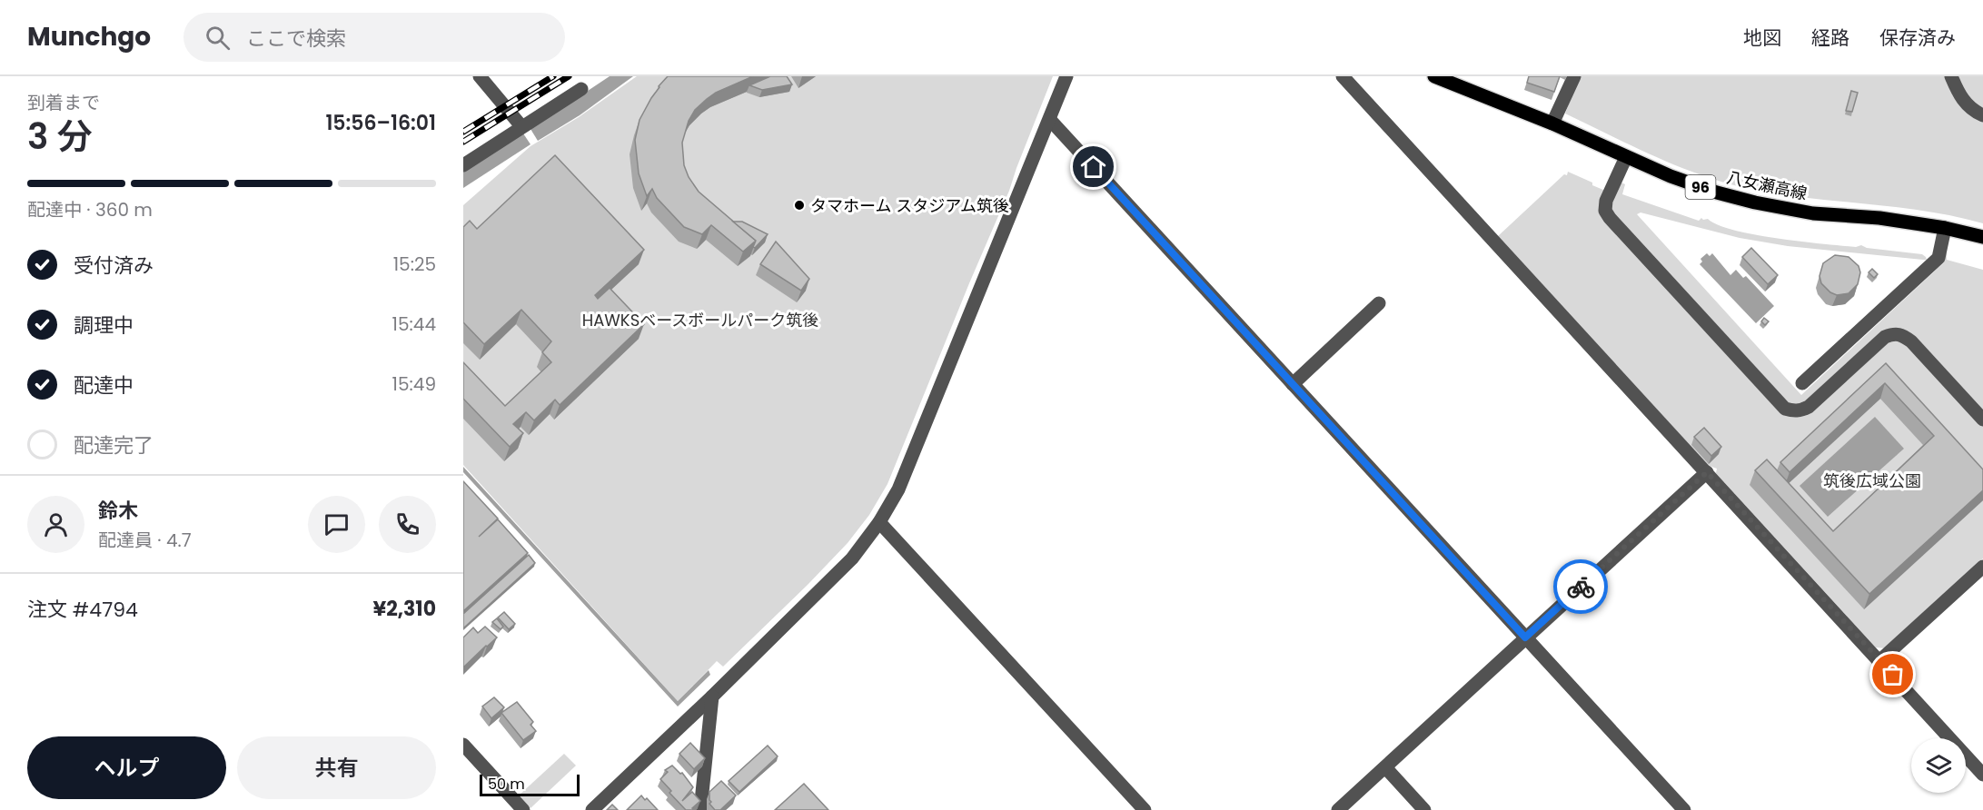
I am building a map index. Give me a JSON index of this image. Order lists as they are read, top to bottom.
{
  "streets": {
    "main road": ["八女瀬高線", "96"]
  },
  "parks": ["HAWKSベースボールパーク筑後", "筑後広域公園"],
  "places": ["タマホーム スタジアム筑後"],
  "scale_bar": "50 m",
  "page": {
    "header": "Munchgo",
    "search": "ここで検索",
    "nav": ["地図", "経路", "保存済み"],
    "heading": ["3 分", "到着まで", "15:56–16:01"],
    "panel": [
      "鈴木",
      "配達員 · 4.7",
      "注文 #4794",
      "¥2,310"
    ],
    "bar": "配達中 · 360 m",
    "list": [
      ["受付済み", "15:25"],
      ["調理中", "15:44"],
      ["配達中", "15:49"],
      "配達完了"
    ],
    "buttons": ["ヘルプ", "共有"],
    "scale": "50 m"
  }
}
